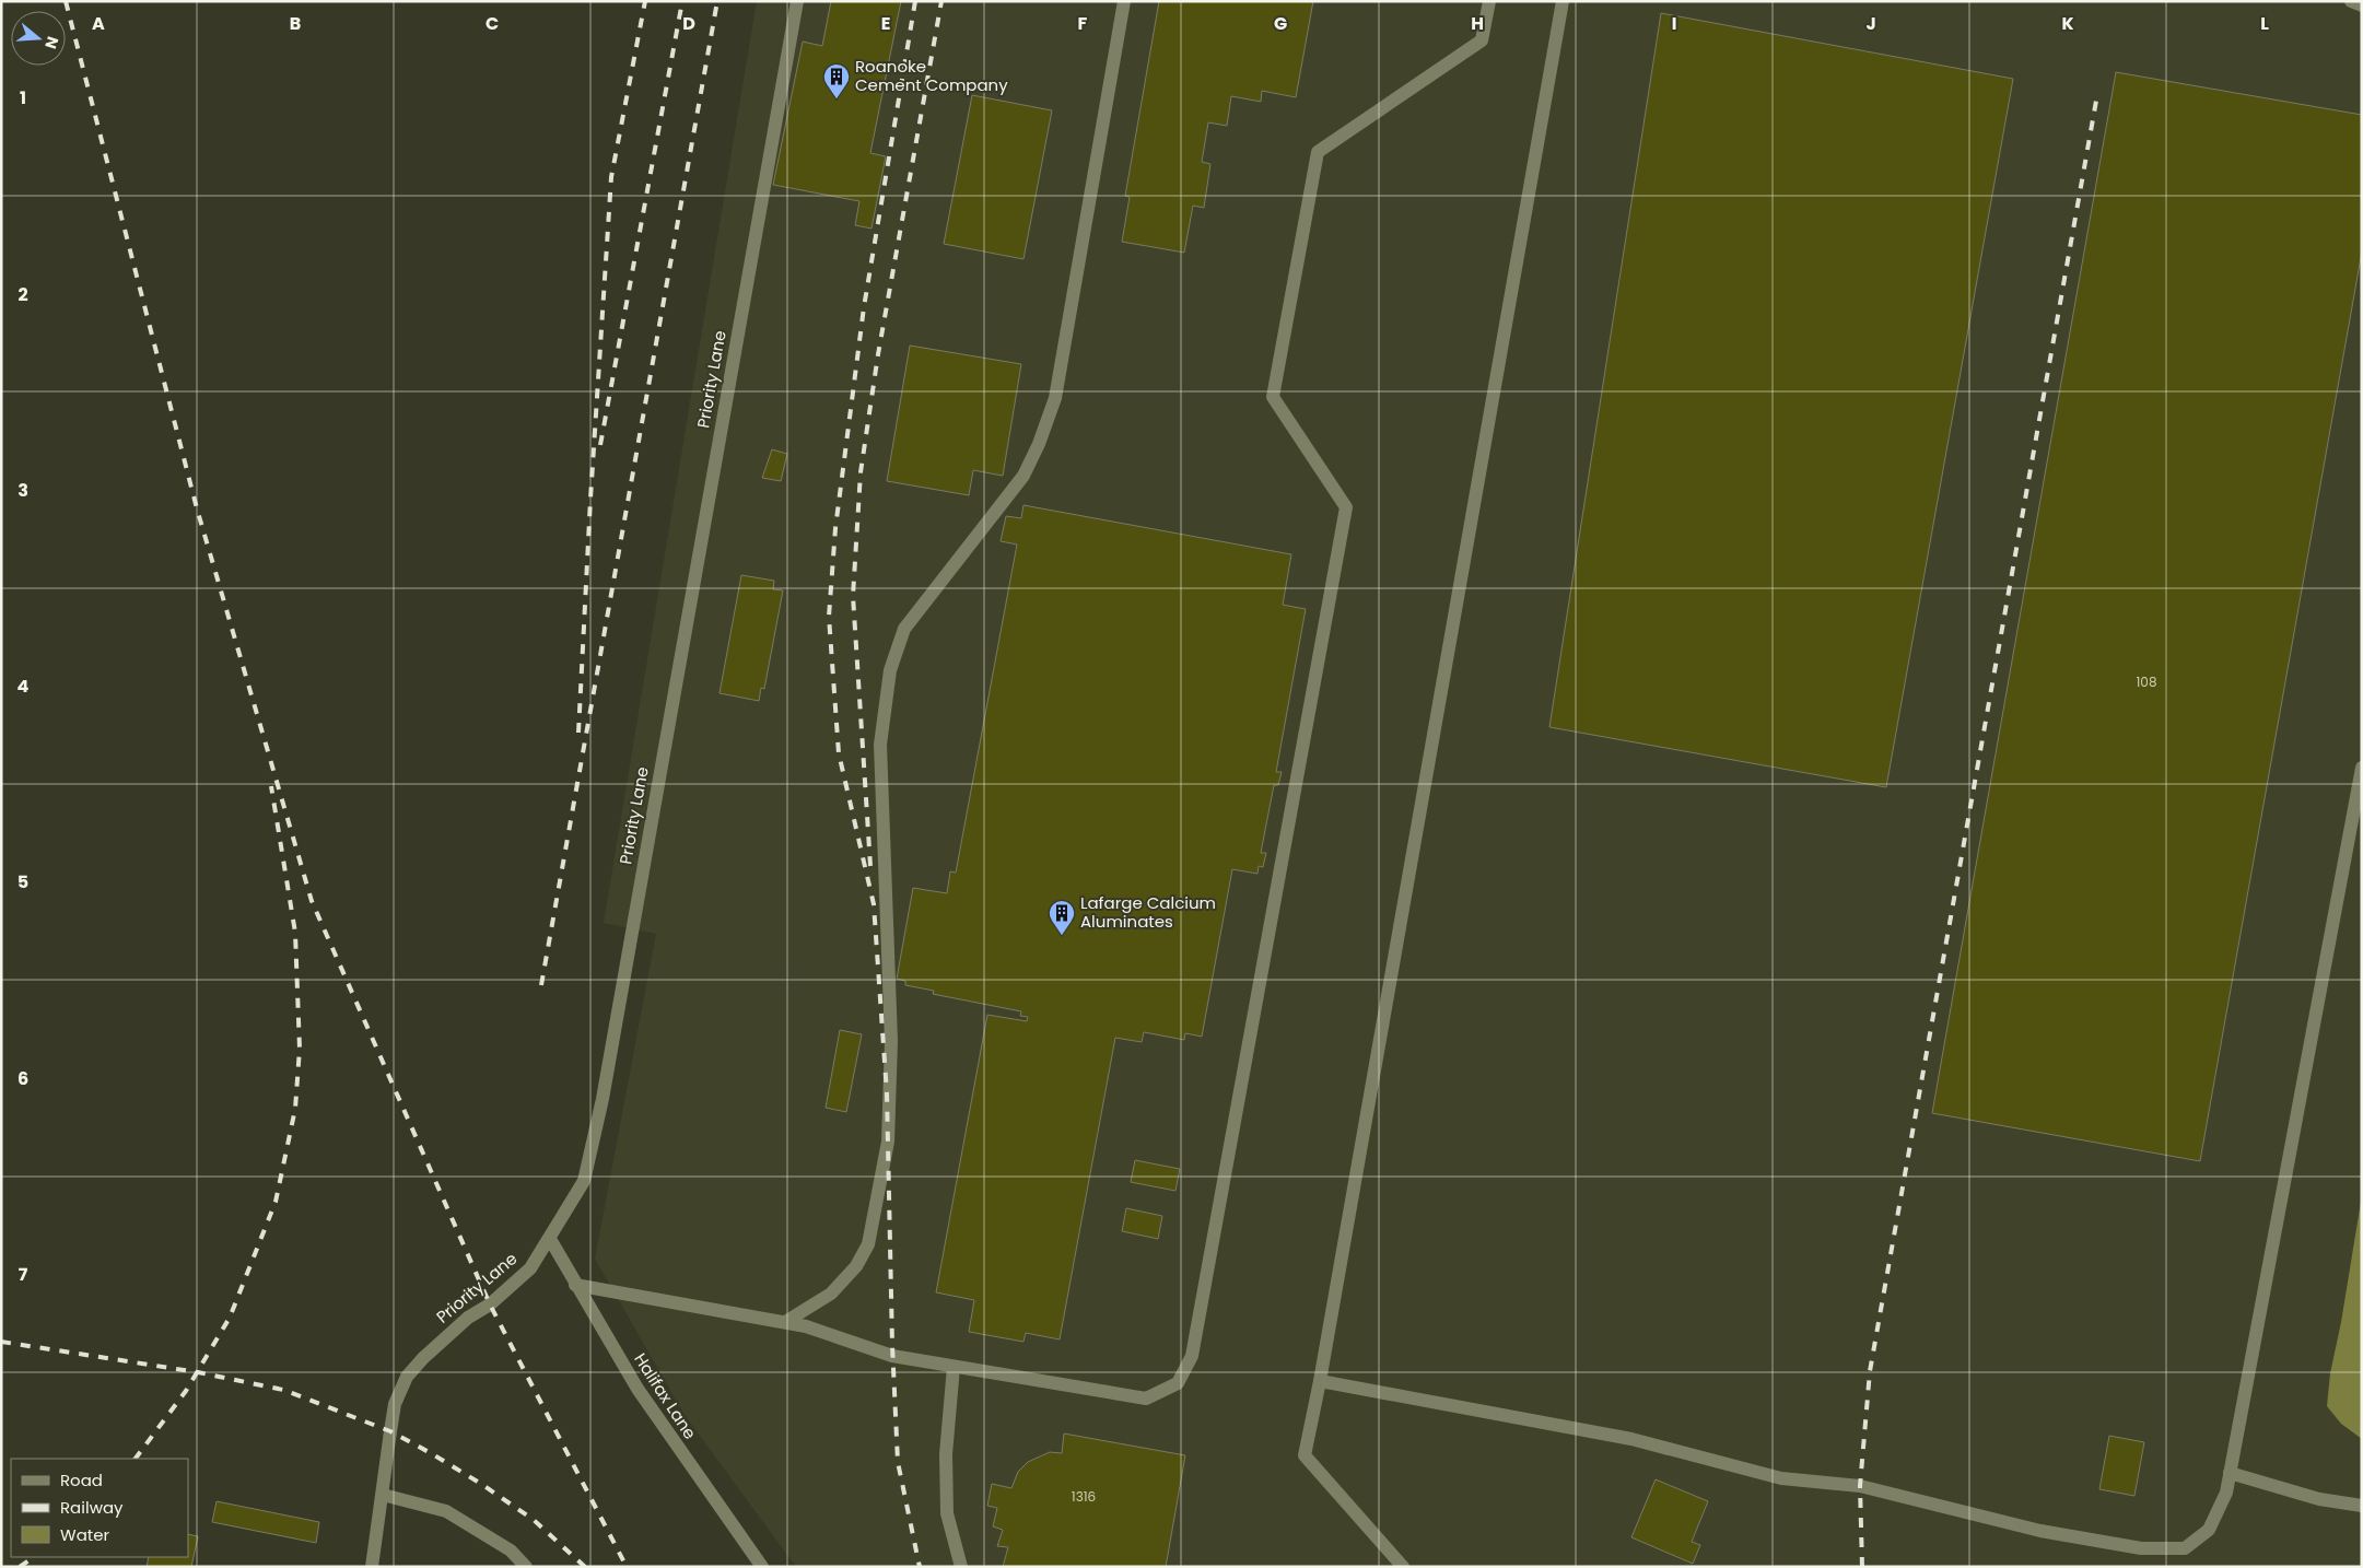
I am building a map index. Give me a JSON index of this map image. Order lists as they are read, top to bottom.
{
  "streets": {
    "street": ["Priority Lane", "Halifax Lane"]
  },
  "crossings": [
    ["Priority Lane", "Halifax Lane"]
  ],
  "places": {
    "building": ["Roanoke Cement Company", "Lafarge Calcium Aluminates"]
  },
  "house_numbers": ["108", "1316"],
  "legend": ["Road", "Railway", "Water"],
  "north": "right",
  "grid": {
    "columns": [
      "A",
      "B",
      "C",
      "D",
      "E",
      "F",
      "G",
      "H",
      "I",
      "J",
      "K",
      "L"
    ],
    "rows": [
      "1",
      "2",
      "3",
      "4",
      "5",
      "6",
      "7"
    ]
  }
}
